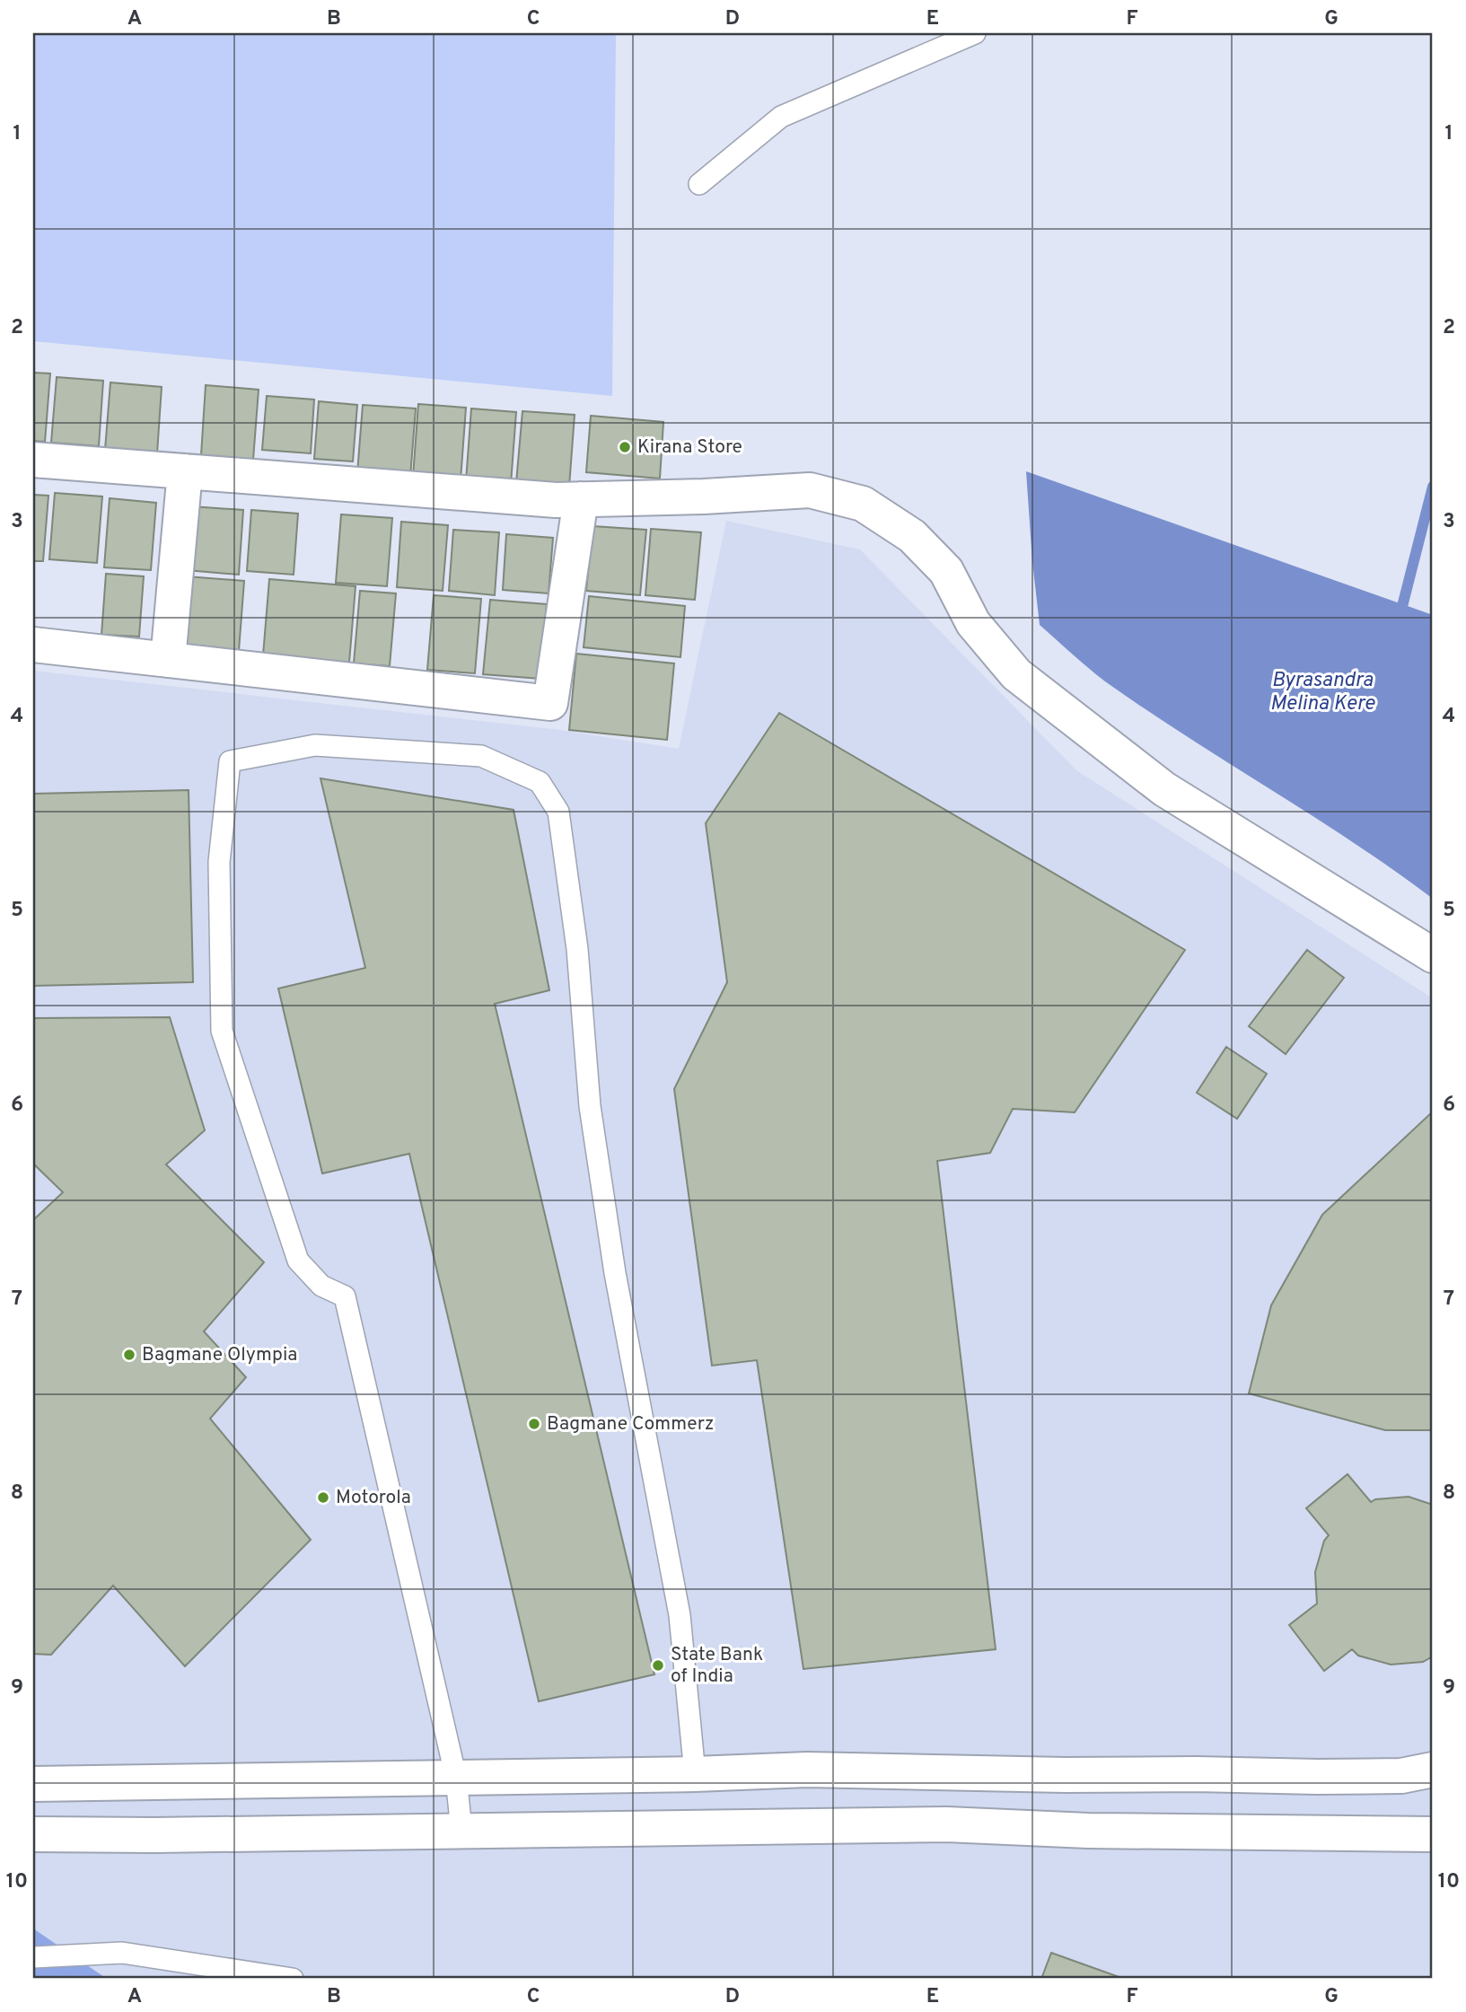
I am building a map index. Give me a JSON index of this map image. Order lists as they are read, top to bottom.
{
  "water": ["Byrasandra Melina Kere"],
  "places": [
    "Kirana Store",
    "Bagmane Olympia",
    "Bagmane Commerz",
    "Motorola",
    "State Bank of India"
  ],
  "grid": {
    "columns": [
      "A",
      "B",
      "C",
      "D",
      "E",
      "F",
      "G"
    ],
    "rows": [
      "1",
      "2",
      "3",
      "4",
      "5",
      "6",
      "7",
      "8",
      "9",
      "10"
    ]
  }
}
